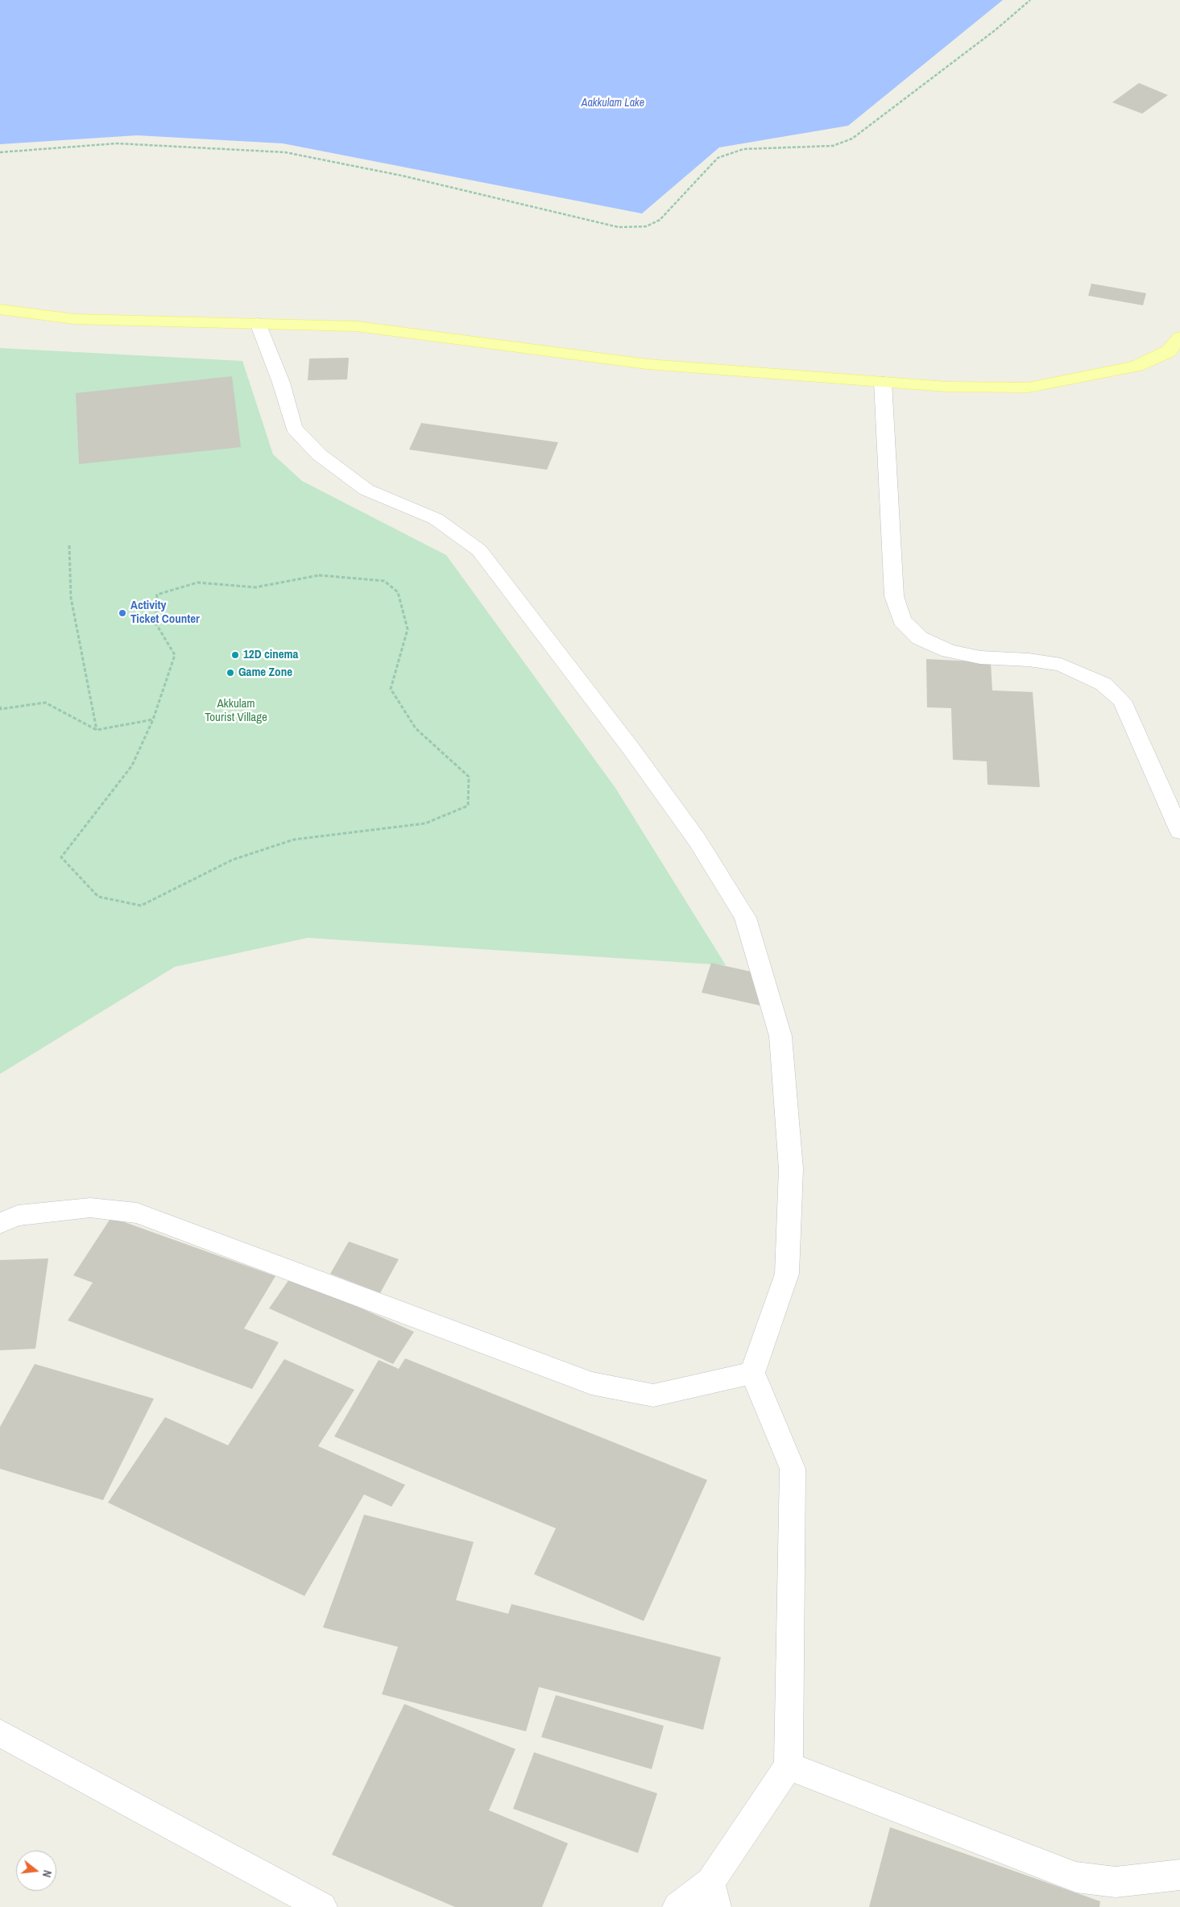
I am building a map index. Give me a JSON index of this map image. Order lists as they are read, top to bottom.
{
  "water": ["Aakkulam Lake"],
  "parks": ["Akkulam Tourist Village"],
  "places": ["Activity Ticket Counter", "12D cinema", "Game Zone"],
  "north": "right"
}
